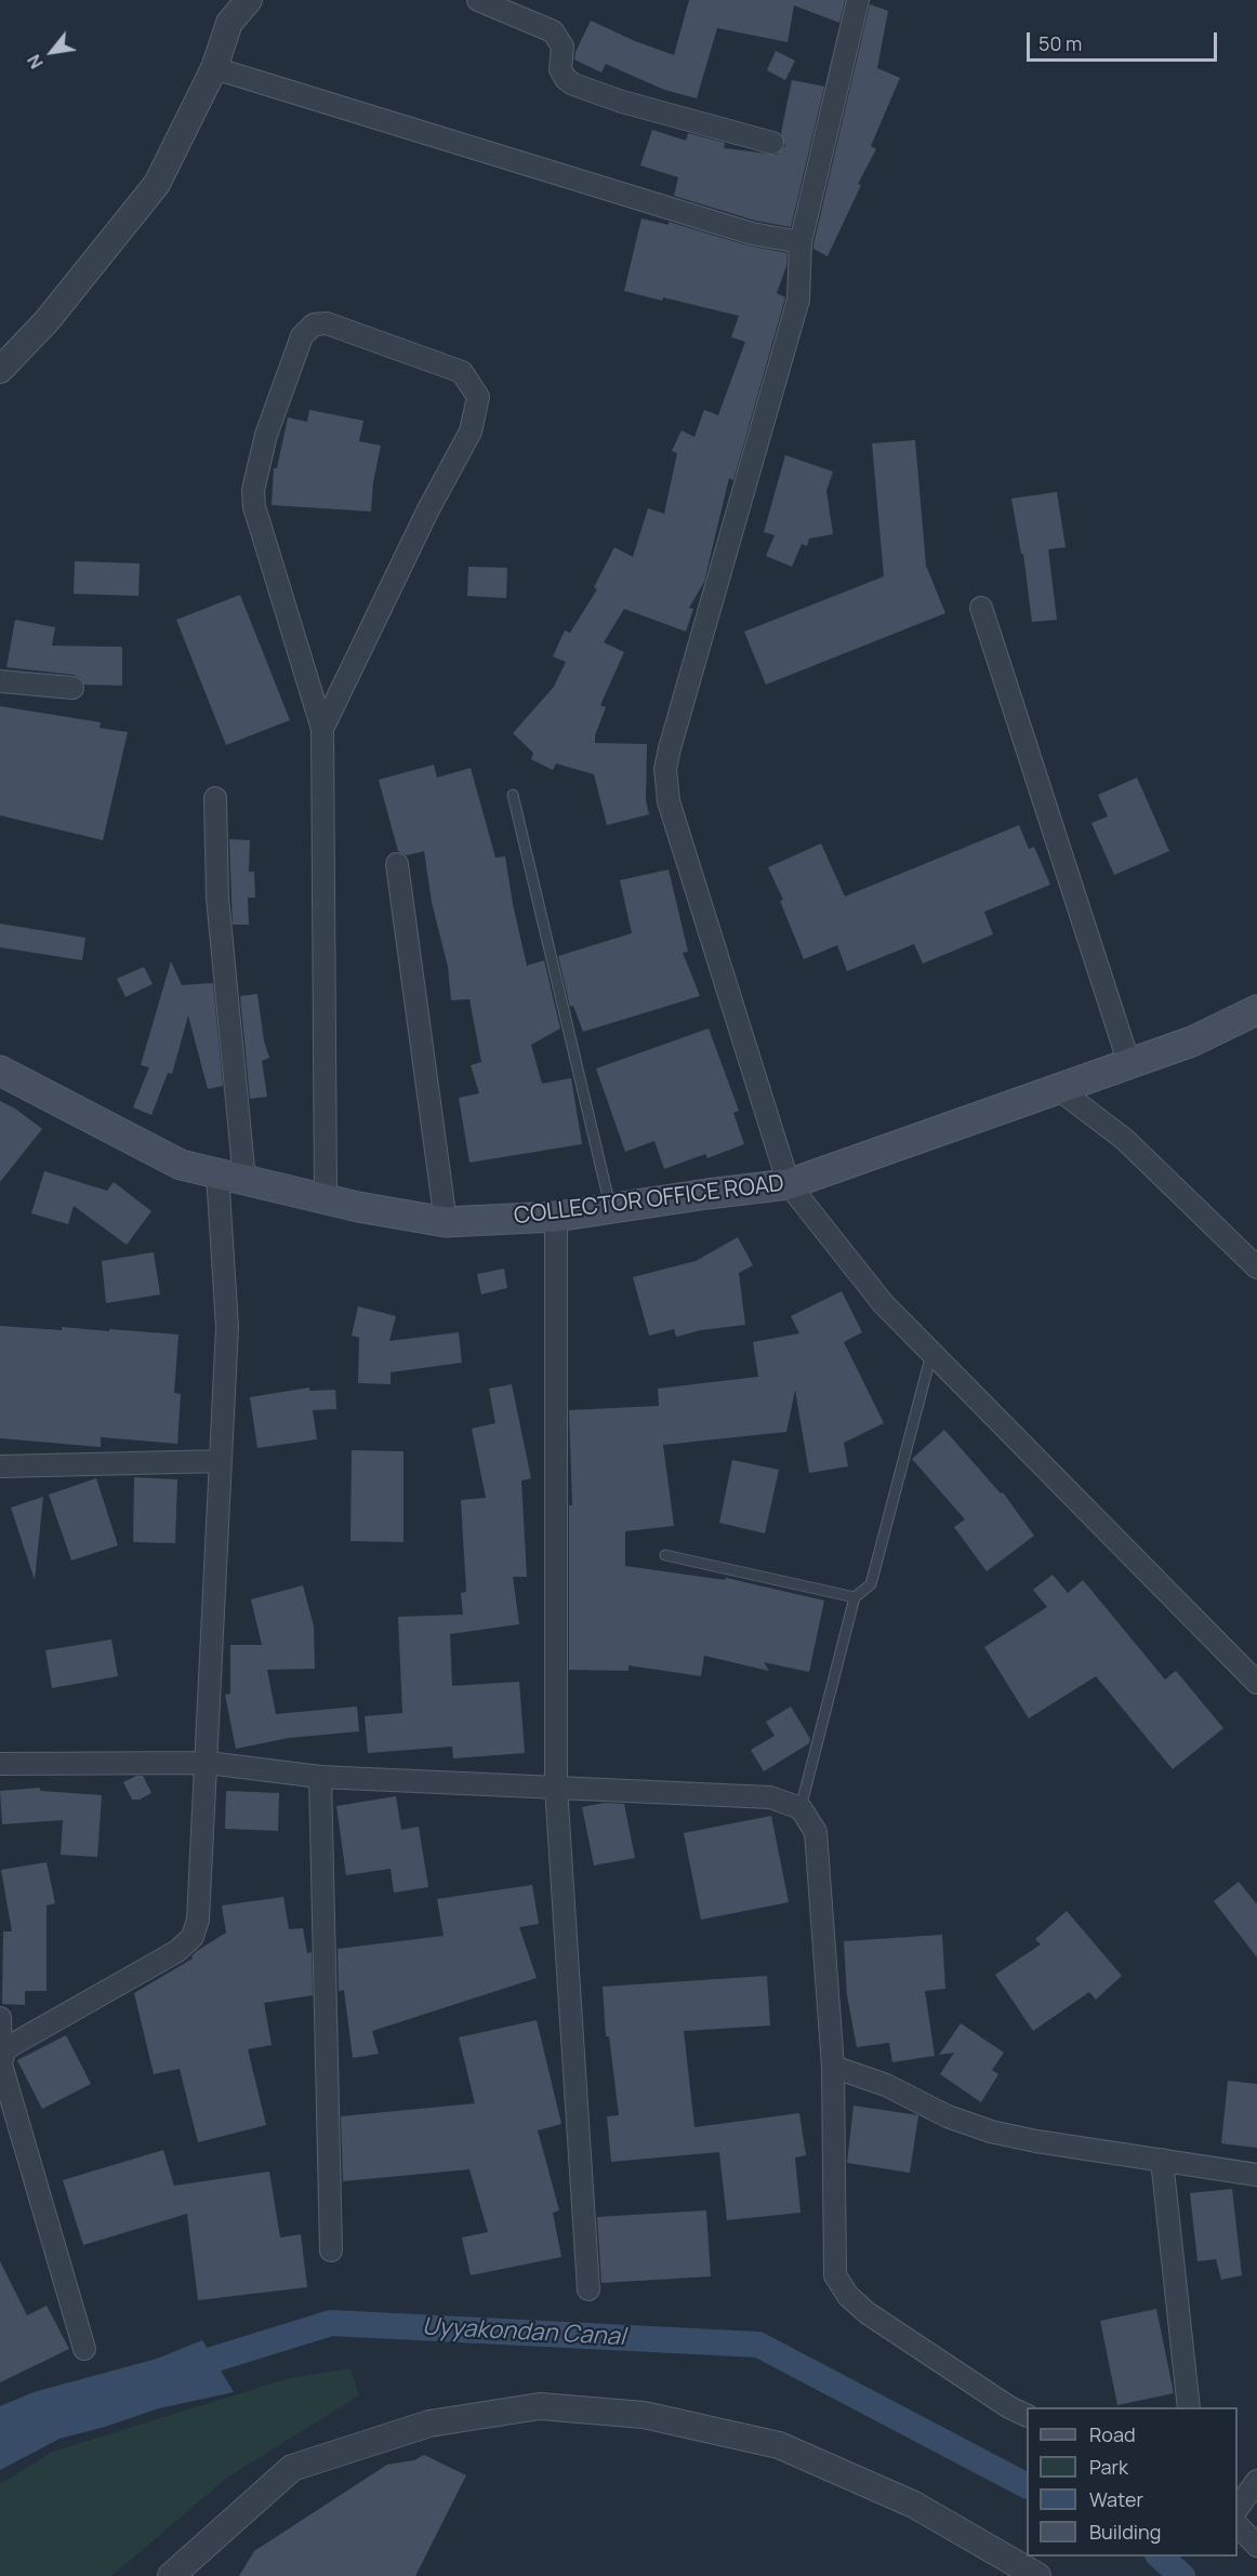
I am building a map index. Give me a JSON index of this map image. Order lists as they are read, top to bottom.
{
  "streets": {
    "main road": ["COLLECTOR OFFICE ROAD"]
  },
  "water": ["Uyyakondan Canal"],
  "legend": [
    "Road",
    "Park",
    "Water",
    "Building"
  ],
  "scale_bar": "50 m",
  "north": "bottom left"
}
